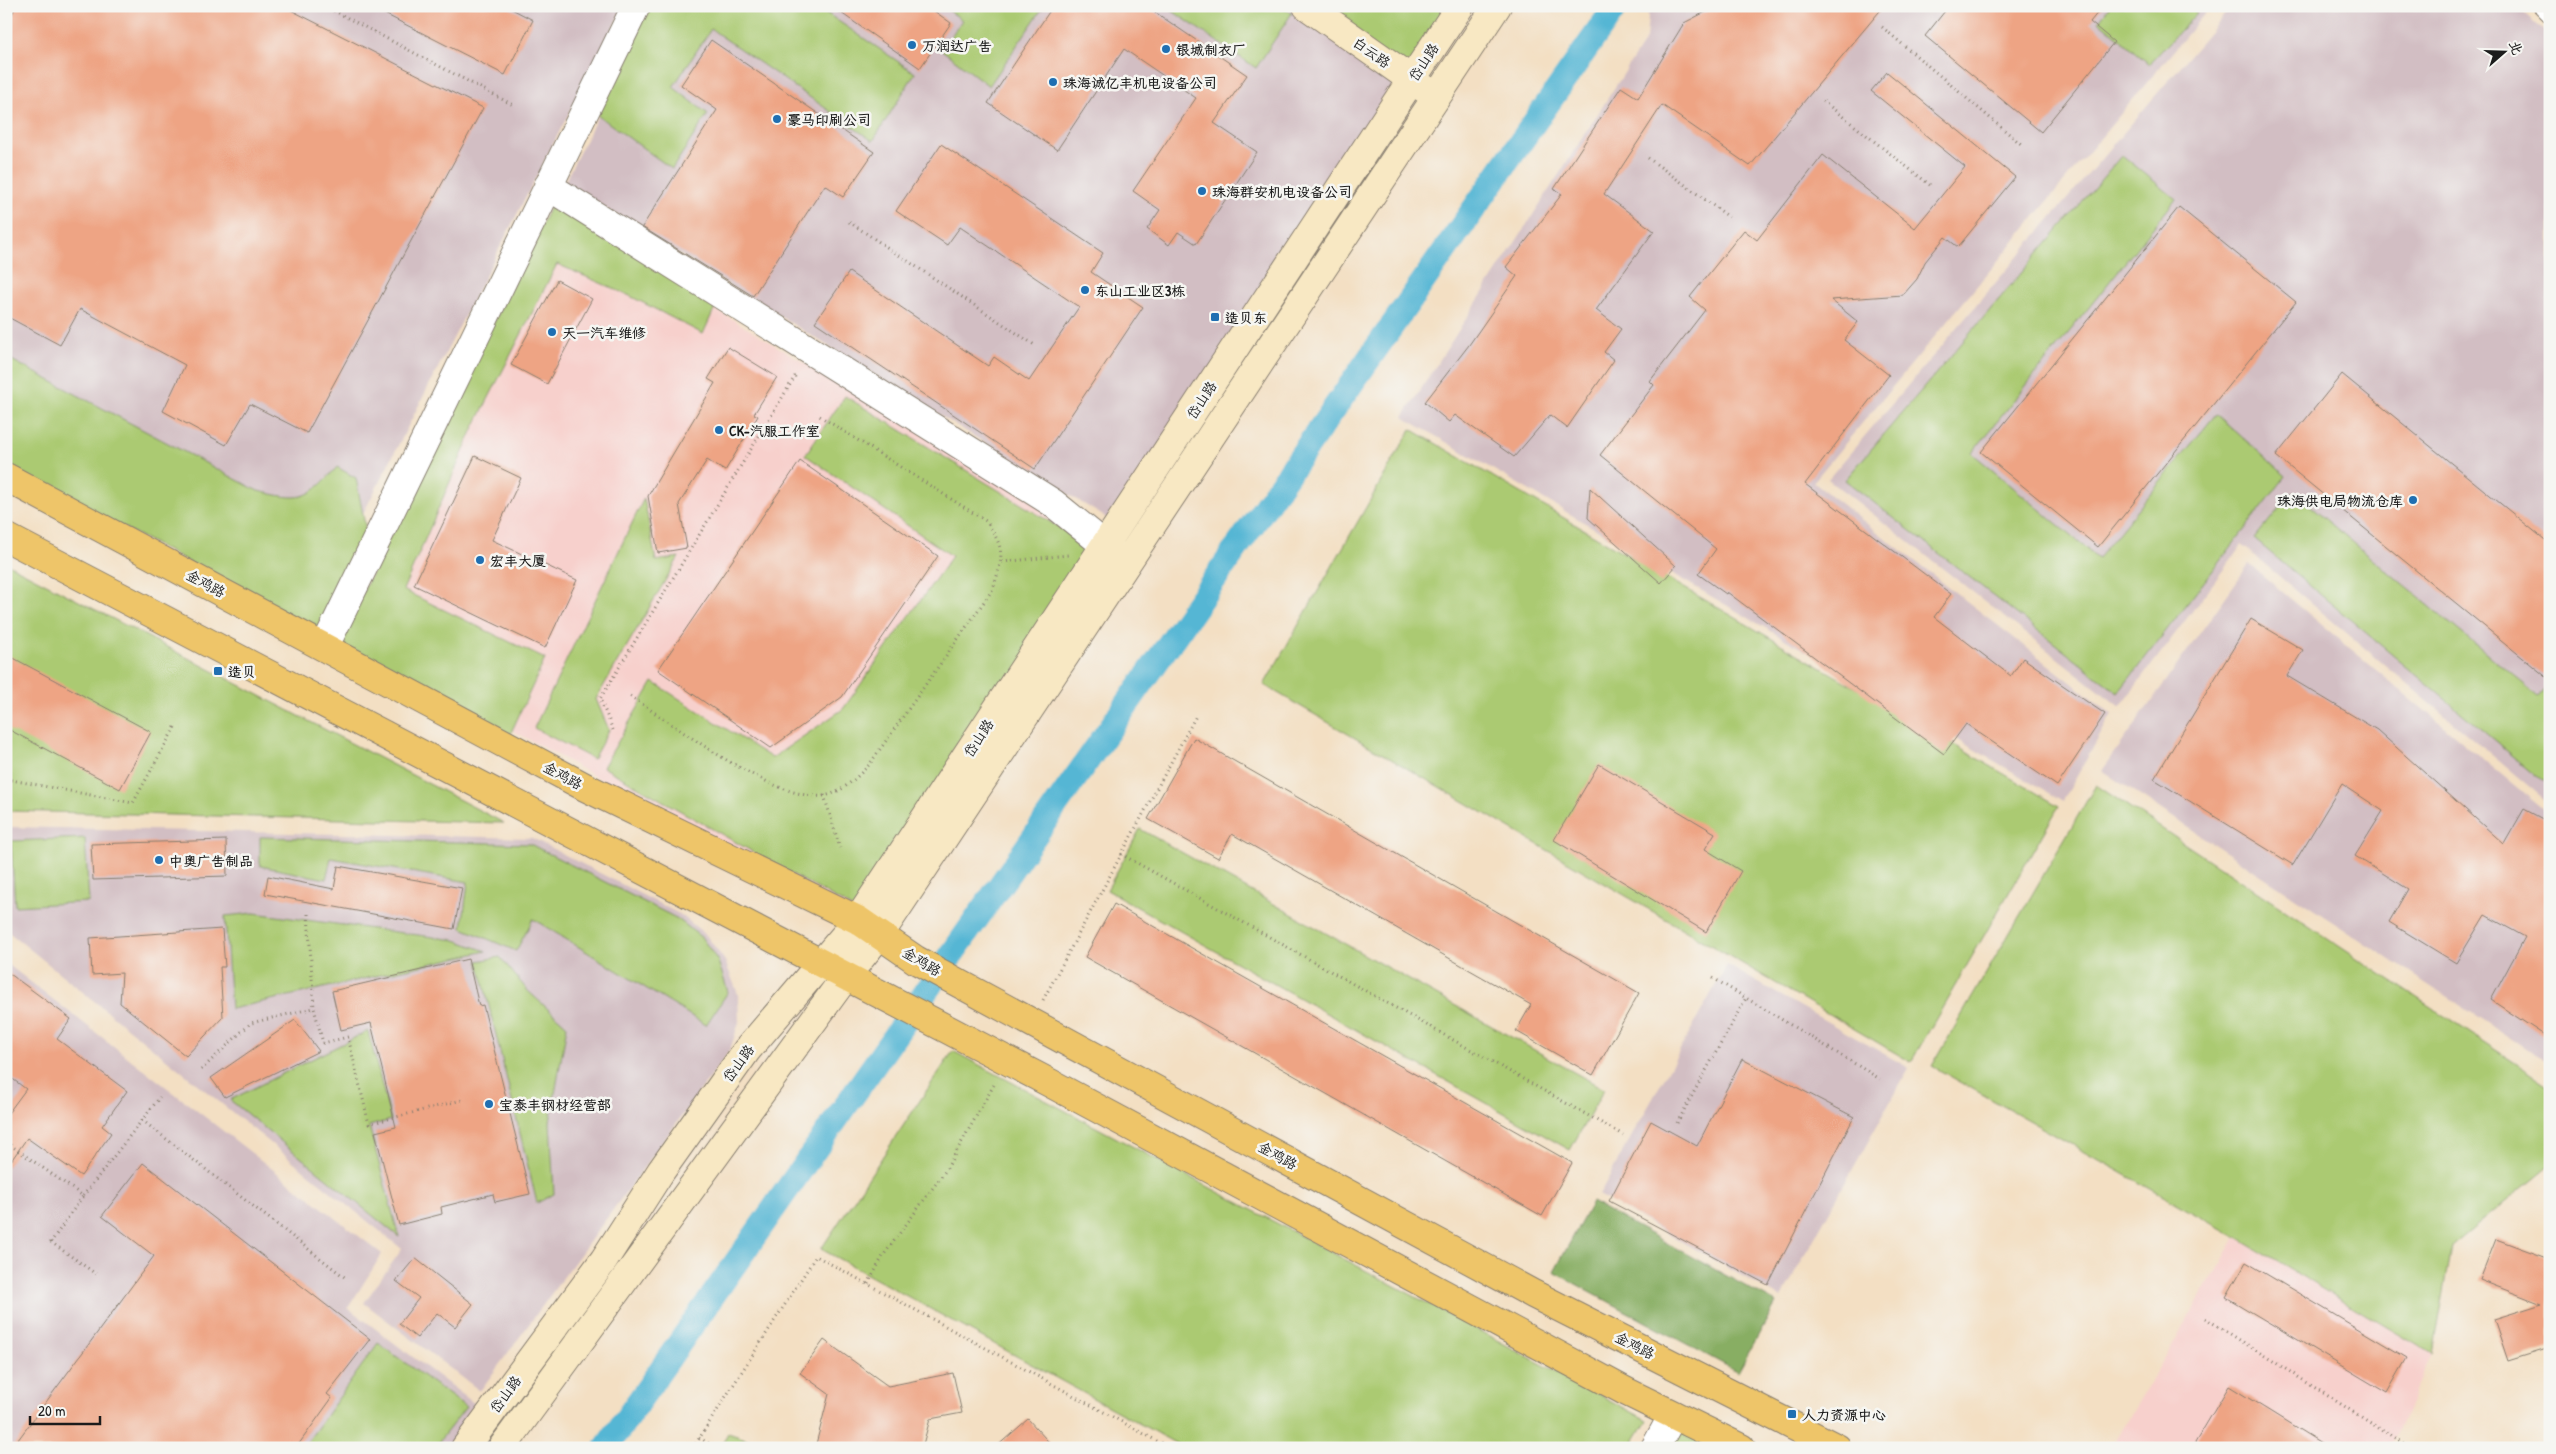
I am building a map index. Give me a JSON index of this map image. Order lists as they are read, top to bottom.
{
  "streets": {
    "main road": ["金鸡路"],
    "street": ["白云路", "岱山路"]
  },
  "crossings": [
    ["白云路", "岱山路"],
    ["岱山路", "金鸡路"]
  ],
  "places": {
    "other": [
      "万润达广告",
      "银城制衣厂",
      "珠海诚亿丰机电设备公司",
      "豪马印刷公司",
      "珠海群安机电设备公司",
      "东山工业区3栋",
      "天一汽车维修",
      "CK-汽服工作室",
      "珠海供电局物流仓库",
      "宏丰大厦",
      "中奥广告制品",
      "宝泰丰钢材经营部"
    ],
    "transit": ["造贝东", "造贝", "人力资源中心"]
  },
  "scale_bar": "20 m",
  "north": "right"
}
